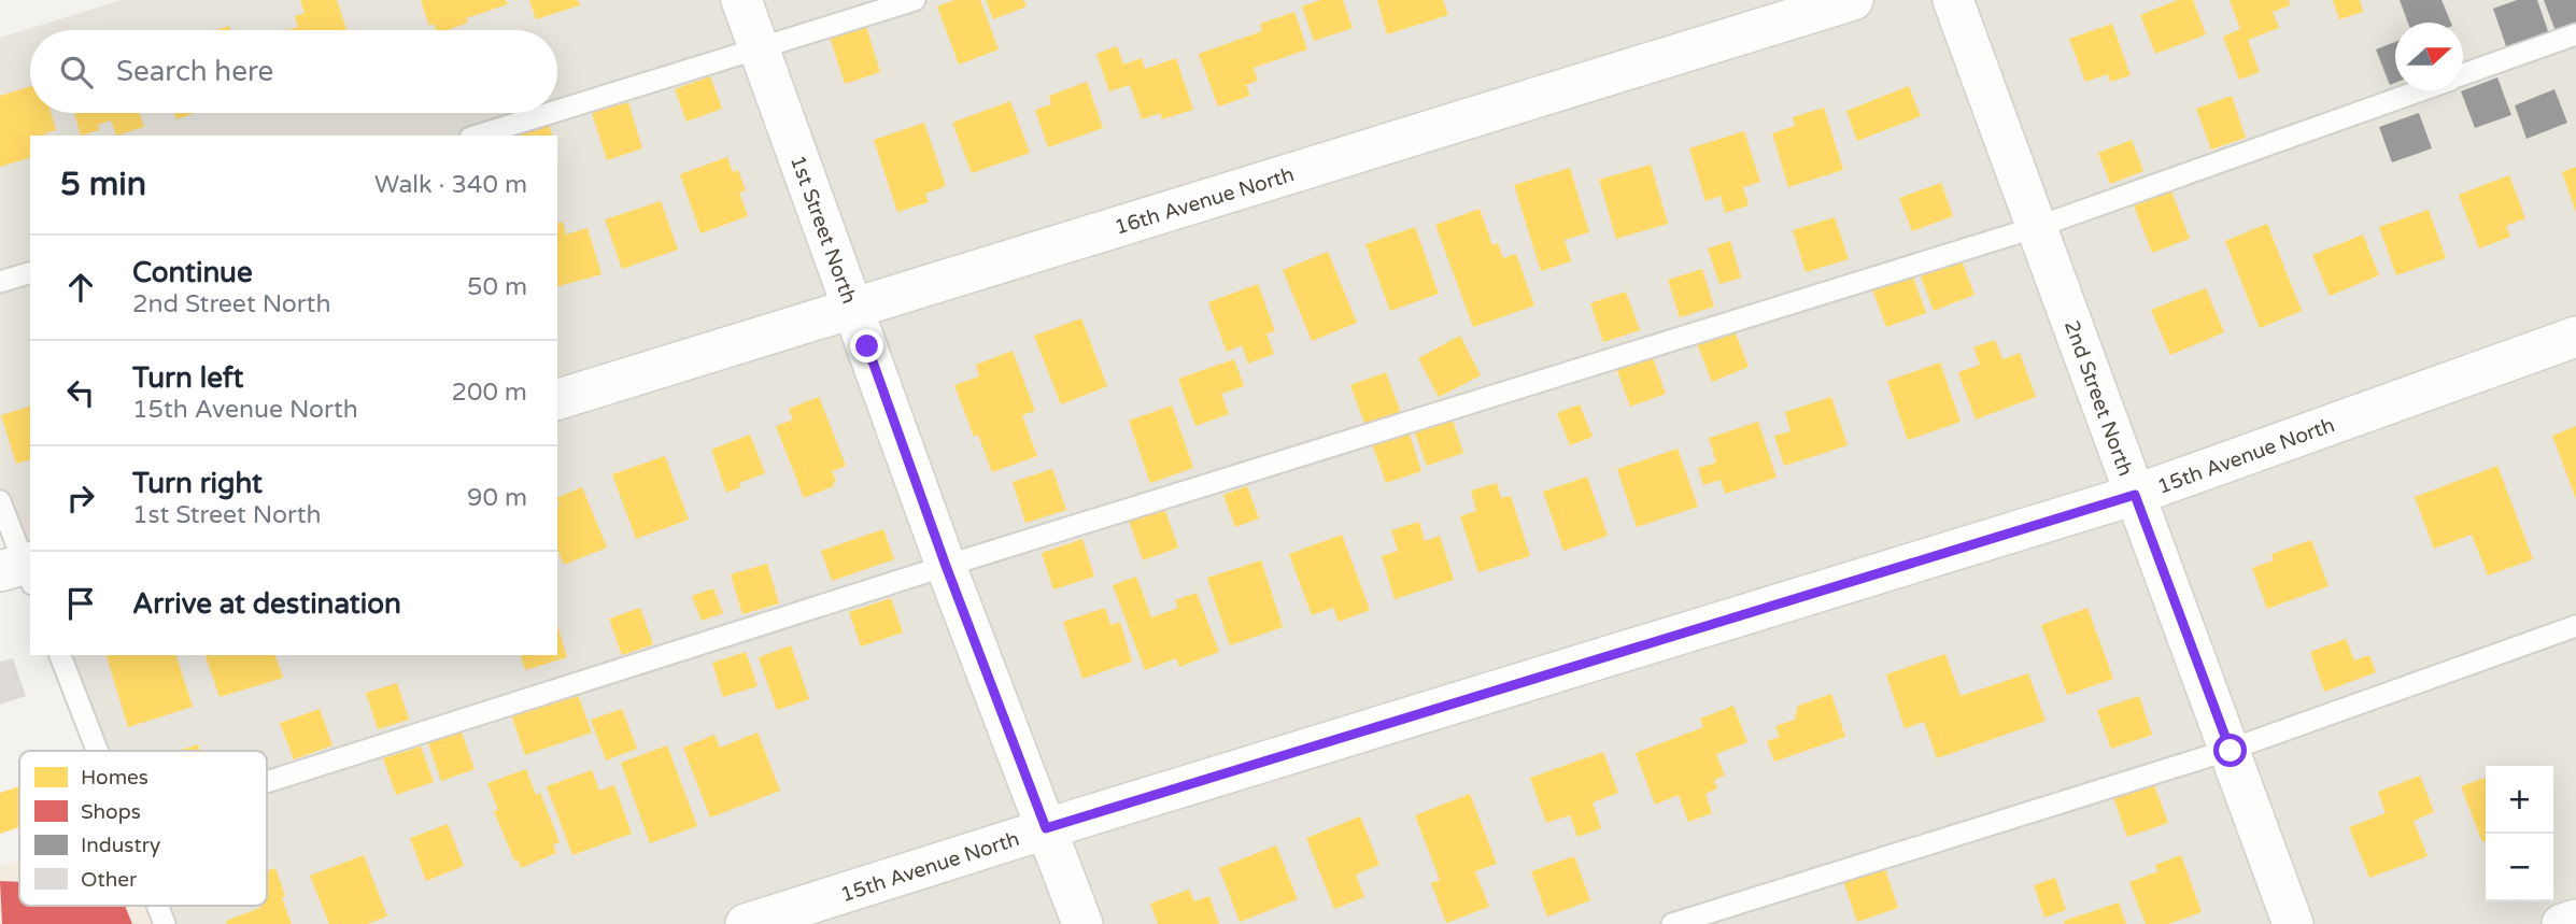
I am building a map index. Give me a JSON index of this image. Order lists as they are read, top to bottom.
{
  "streets": {
    "street": [
      "16th Avenue North",
      "1st Street North",
      "2nd Street North",
      "15th Avenue North"
    ]
  },
  "crossings": [
    ["16th Avenue North", "1st Street North"],
    ["1st Street North", "15th Avenue North"],
    ["2nd Street North", "15th Avenue North"]
  ],
  "legend": [
    "Homes",
    "Shops",
    "Industry",
    "Other"
  ],
  "north": "right",
  "page": {
    "search": "Search here",
    "heading": ["5 min", "Walk · 340 m"],
    "list": [
      ["Continue", "2nd Street North", "50 m"],
      ["Turn left", "15th Avenue North", "200 m"],
      ["Turn right", "1st Street North", "90 m"],
      "Arrive at destination"
    ],
    "map_buttons": ["+", "−"]
  }
}
